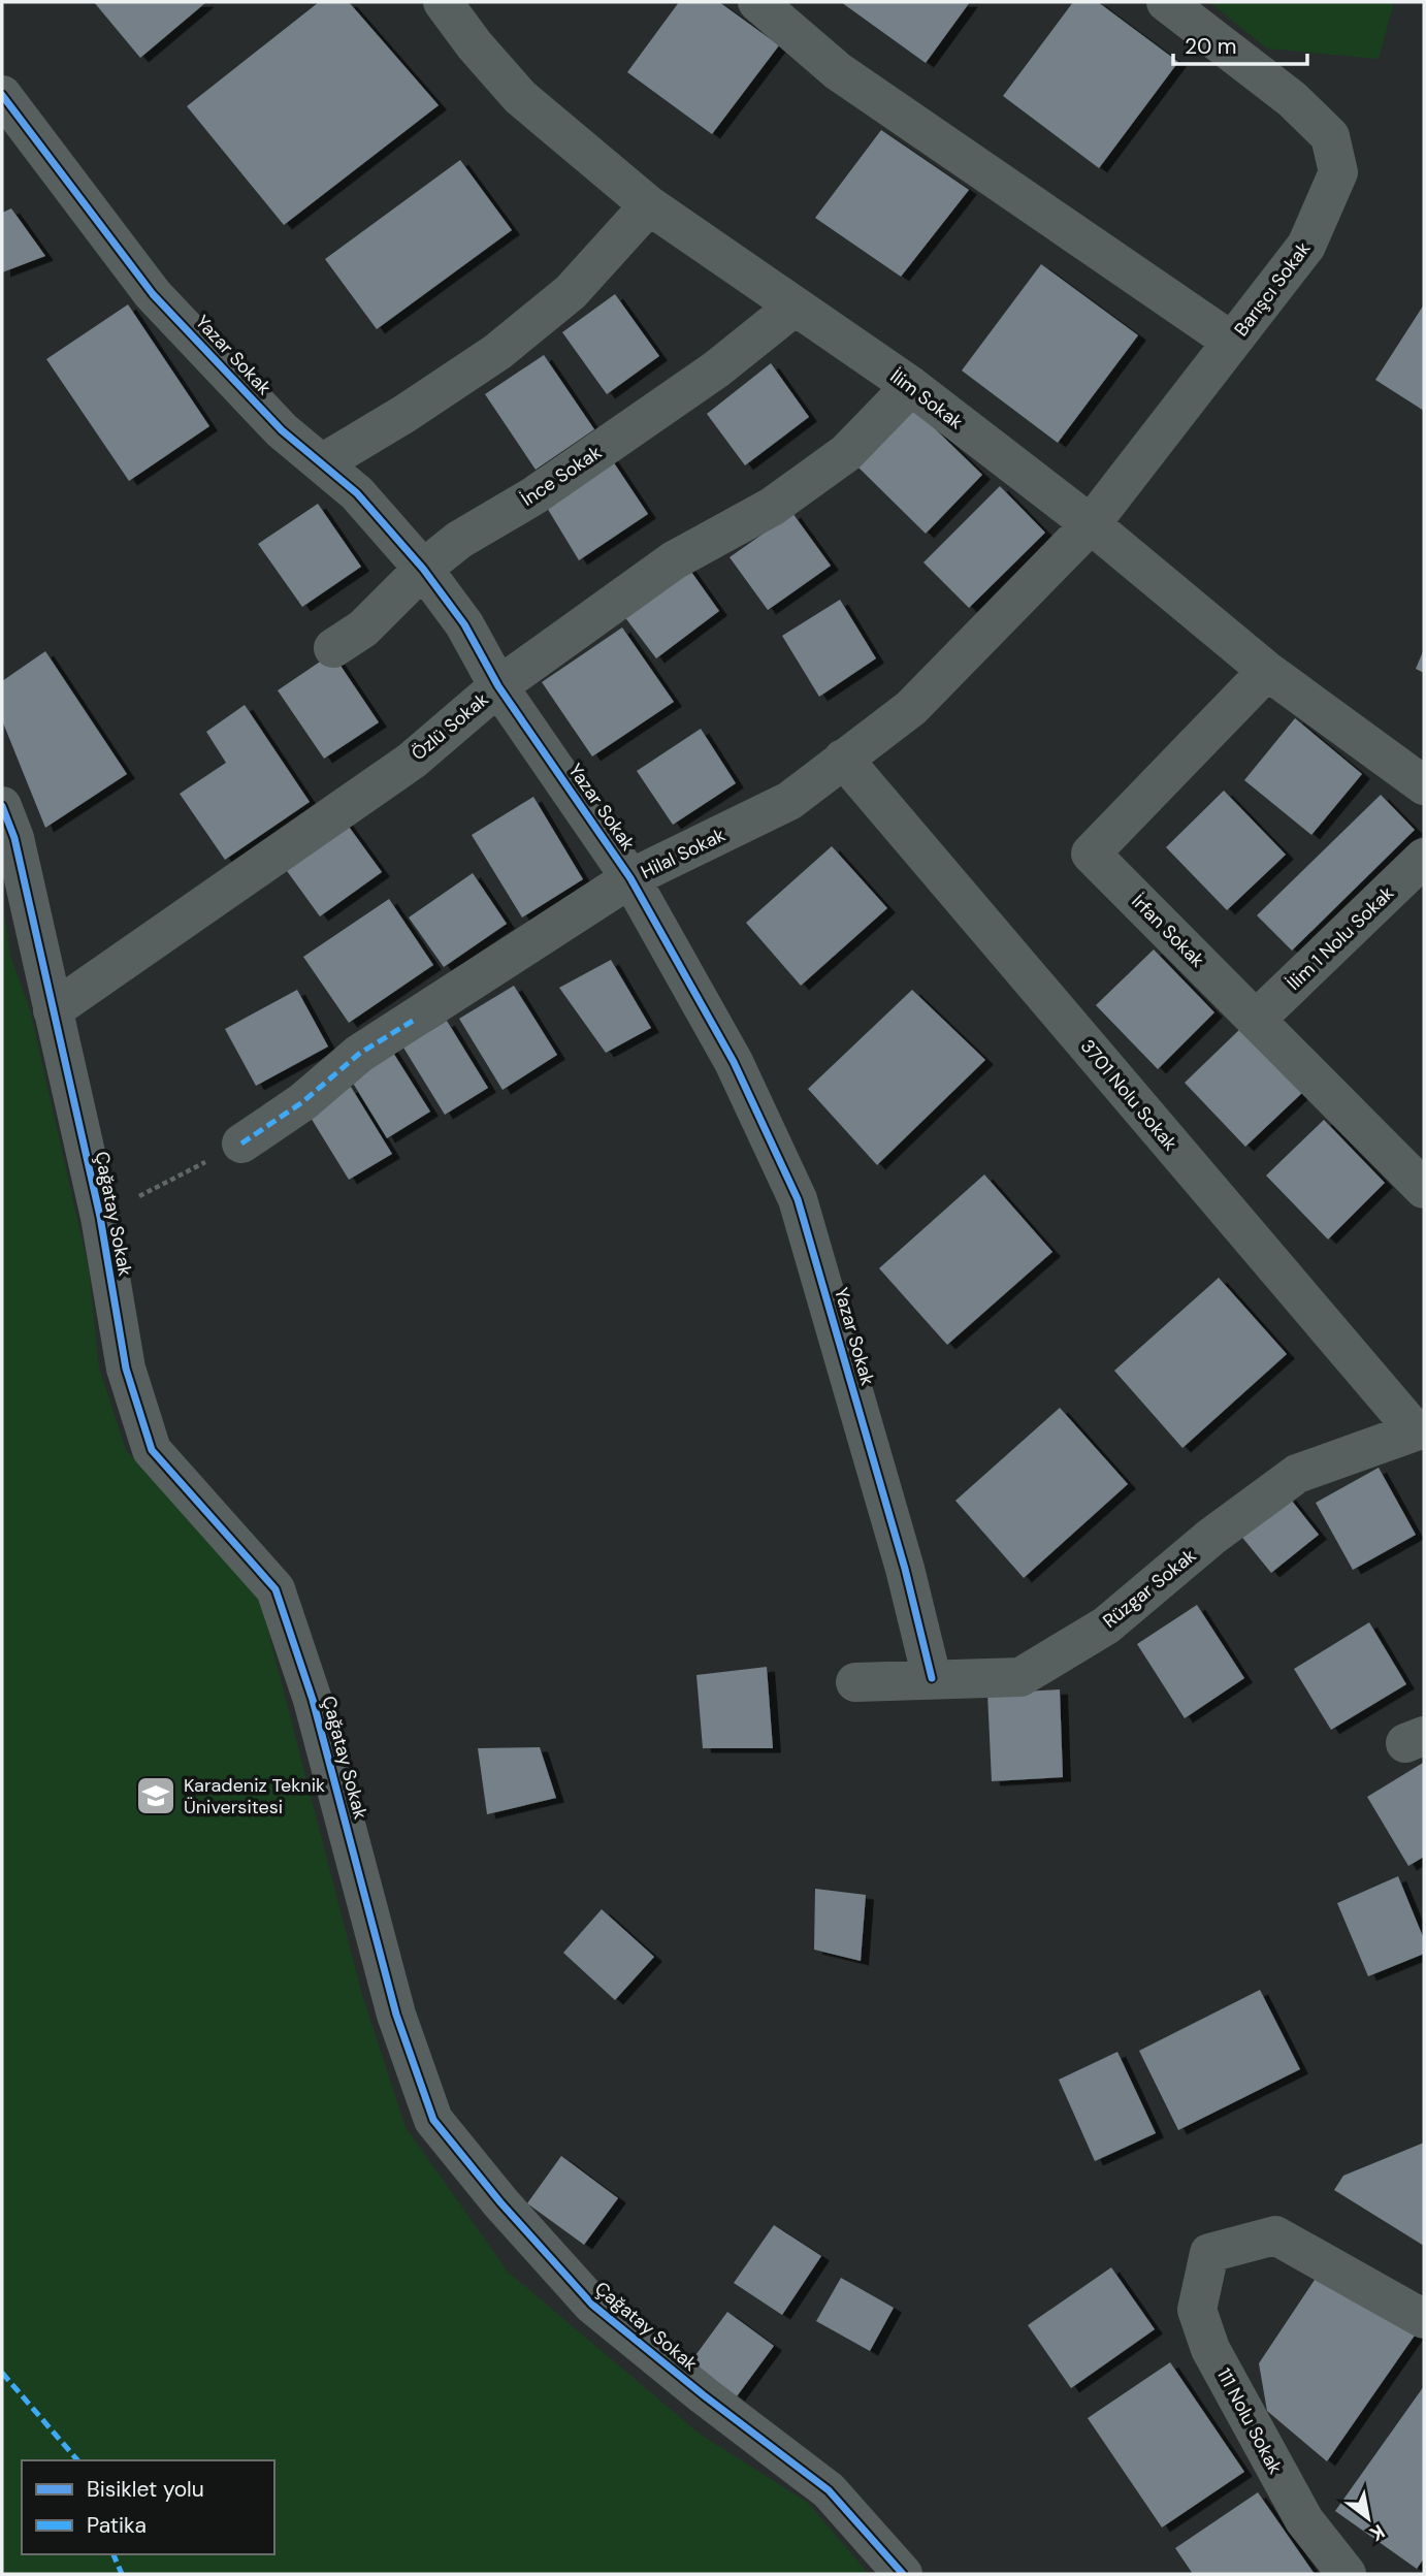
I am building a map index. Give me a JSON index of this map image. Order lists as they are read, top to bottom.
{
  "streets": {
    "street": [
      "Barışcı Sokak",
      "Yazar Sokak",
      "İlim Sokak",
      "İnce Sokak",
      "Özlü Sokak",
      "Hilal Sokak",
      "İrfan Sokak",
      "İlim 1 Nolu Sokak",
      "3701 Nolu Sokak",
      "Çağatay Sokak",
      "Rüzgar Sokak",
      "111 Nolu Sokak"
    ]
  },
  "crossings": [
    ["Barışcı Sokak", "İlim Sokak"],
    ["Barışcı Sokak", "Hilal Sokak"],
    ["Yazar Sokak", "İnce Sokak"],
    ["Yazar Sokak", "Özlü Sokak"],
    ["Yazar Sokak", "Hilal Sokak"],
    ["Yazar Sokak", "Rüzgar Sokak"],
    ["İlim Sokak", "İnce Sokak"],
    ["İlim Sokak", "Özlü Sokak"],
    ["İlim Sokak", "Hilal Sokak"],
    ["İlim Sokak", "İrfan Sokak"],
    ["Özlü Sokak", "Çağatay Sokak"],
    ["Hilal Sokak", "3701 Nolu Sokak"],
    ["İrfan Sokak", "İlim 1 Nolu Sokak"],
    ["3701 Nolu Sokak", "Rüzgar Sokak"]
  ],
  "places": {
    "school or university": ["Karadeniz Teknik Üniversitesi"]
  },
  "legend": ["Bisiklet yolu", "Patika"],
  "scale_bar": "20 m",
  "north": "bottom right"
}
